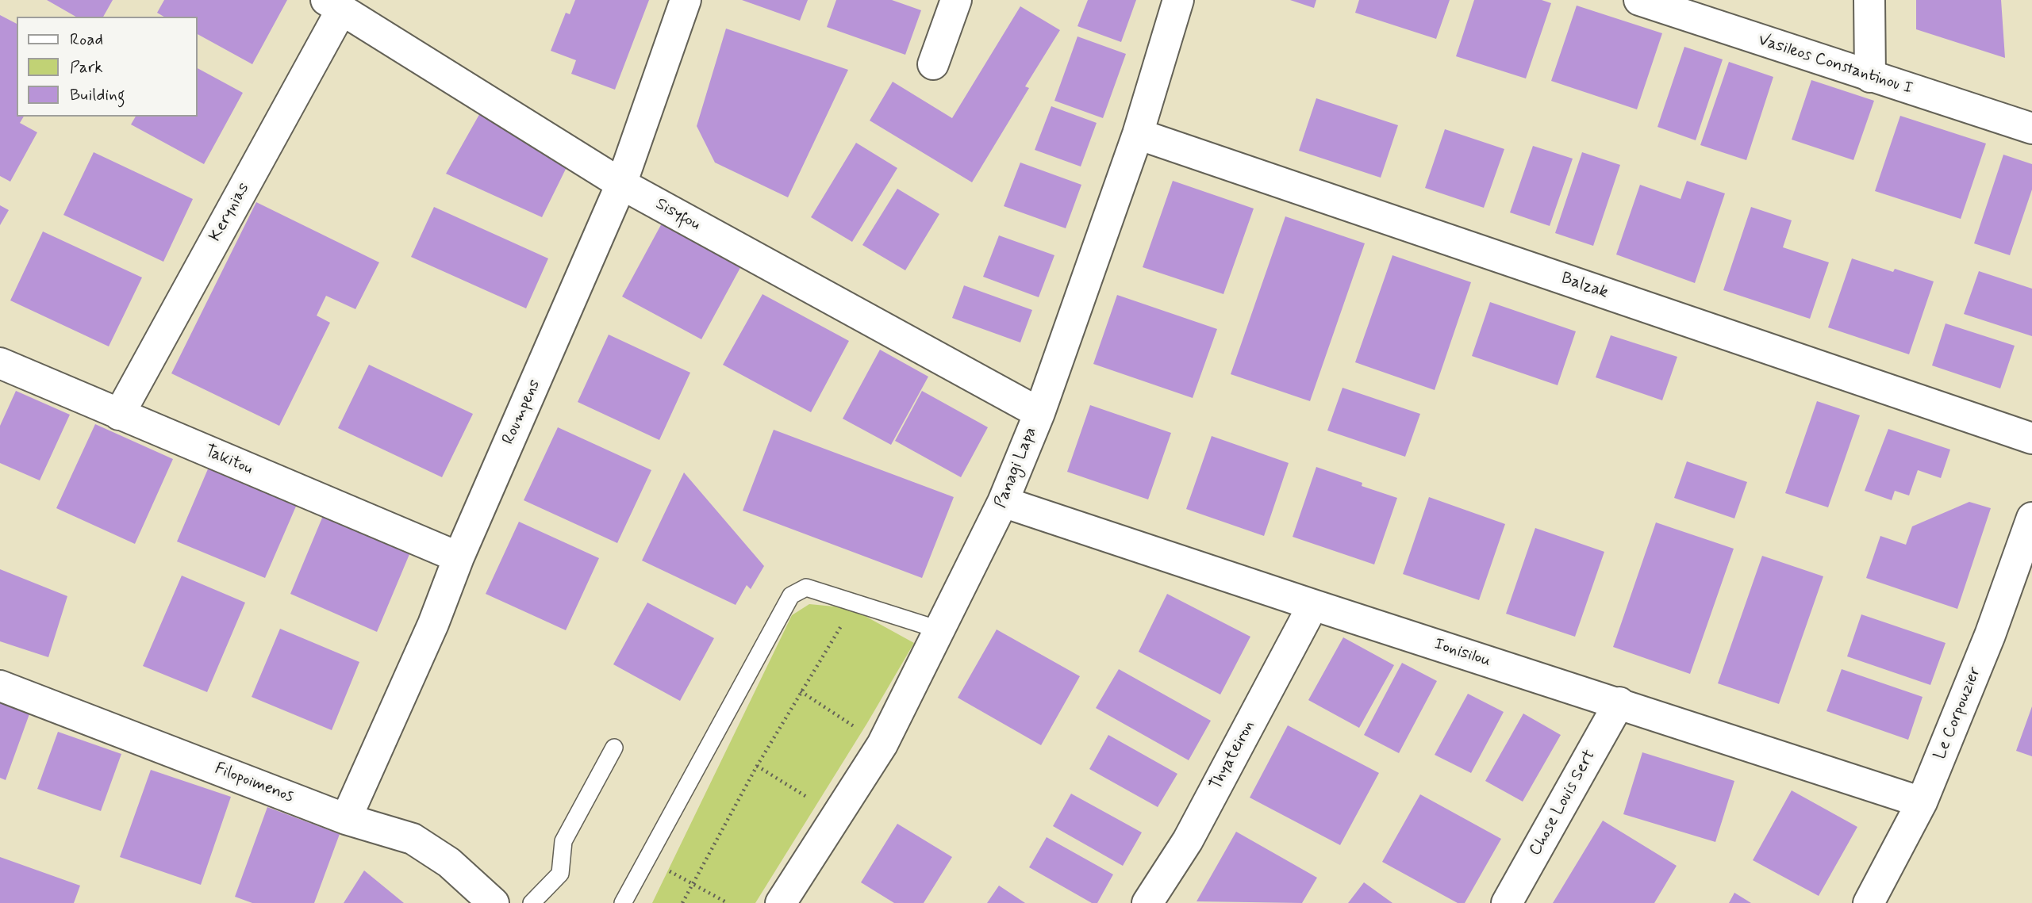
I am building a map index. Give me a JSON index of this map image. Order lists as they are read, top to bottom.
{
  "streets": {
    "street": [
      "Vasileos Constantinou I",
      "Kerynias",
      "Sisyfou",
      "Balzak",
      "Roumpens",
      "Takitou",
      "Panagi Lapa",
      "Ionisilou",
      "Le Corpouzier",
      "Thyateiron",
      "Filopoimenos",
      "Chose Louis Sert"
    ]
  },
  "crossings": [
    ["Kerynias", "Sisyfou"],
    ["Kerynias", "Takitou"],
    ["Sisyfou", "Roumpens"],
    ["Sisyfou", "Panagi Lapa"],
    ["Balzak", "Panagi Lapa"],
    ["Roumpens", "Takitou"],
    ["Roumpens", "Filopoimenos"],
    ["Panagi Lapa", "Ionisilou"],
    ["Ionisilou", "Le Corpouzier"],
    ["Ionisilou", "Thyateiron"],
    ["Ionisilou", "Chose Louis Sert"]
  ],
  "legend": ["Road", "Park", "Building"]
}
